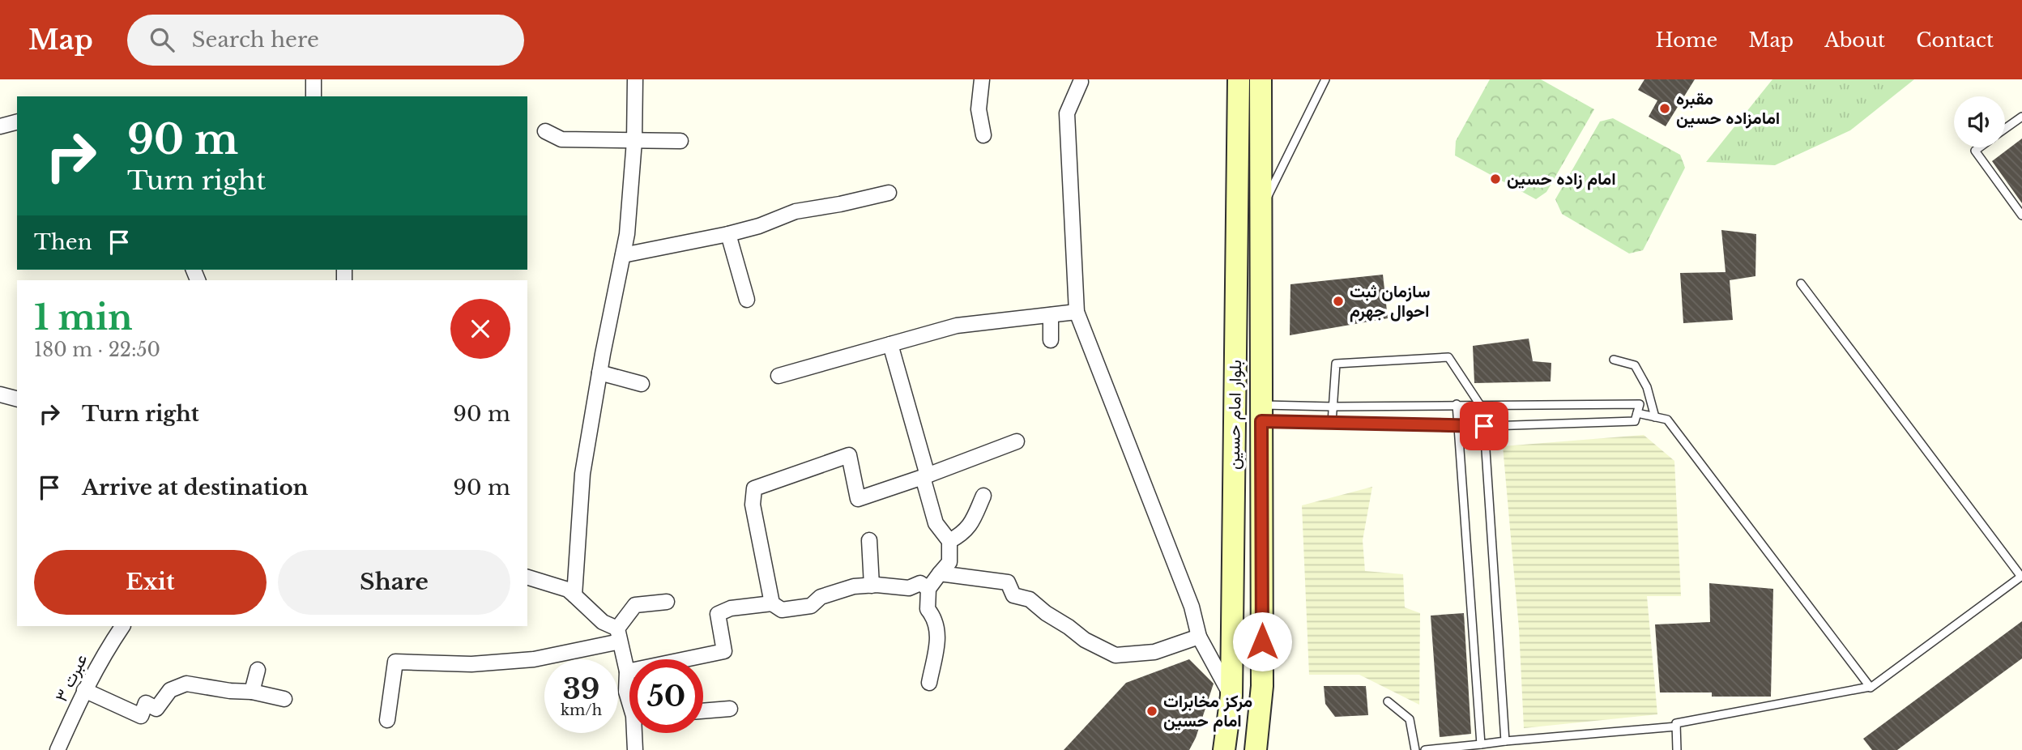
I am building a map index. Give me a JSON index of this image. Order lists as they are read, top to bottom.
{
  "streets": {
    "main road": ["بلوار امام حسین"],
    "street": ["عبرت ۳"]
  },
  "places": [
    "مقبره امامزاده حسین",
    "امام زاده حسین",
    "سازمان ثبت احوال جهرم",
    "مرکز مخابرات امام حسین"
  ],
  "page": {
    "header": "Map",
    "search": "Search here",
    "nav": [
      "Home",
      "Map",
      "About",
      "Contact"
    ],
    "turn": ["90 m", "Turn right"],
    "then": "Then",
    "heading": ["1 min", "180 m · 22:50"],
    "list": [
      {
        "name": "Turn right",
        "value": "90 m"
      },
      {
        "name": "Arrive at destination",
        "value": "90 m"
      }
    ],
    "buttons": ["Exit", "Share"],
    "speed": "39 km/h",
    "limit": "50"
  }
}
